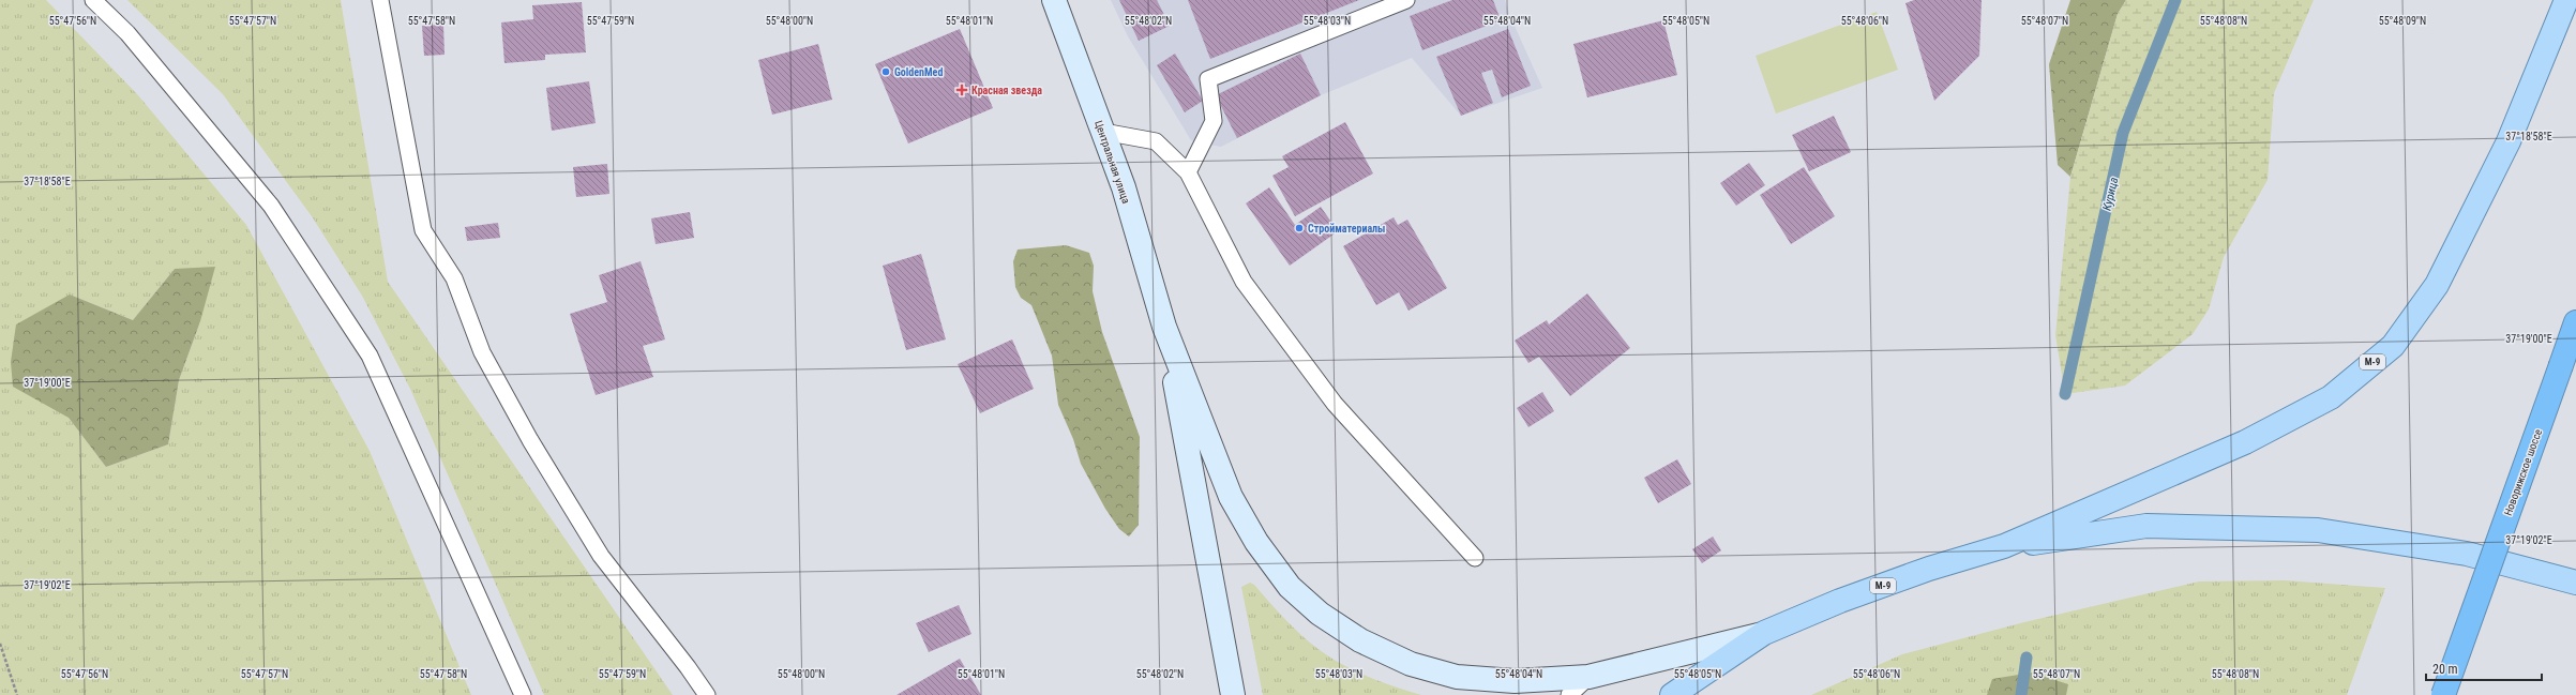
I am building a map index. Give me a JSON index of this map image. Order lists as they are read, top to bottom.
{
  "streets": {
    "highway": ["Новорижское шоссе"],
    "main road": ["Центральная улица", "М-9"]
  },
  "crossings": [
    ["Центральная улица", "М-9"]
  ],
  "water": ["Курица"],
  "places": {
    "other": ["GoldenMed", "Стройматериалы"],
    "health": ["Красная звезда"]
  },
  "scale_bar": "20 m",
  "coordinates": [
    "55°47'56\"N",
    "55°47'57\"N",
    "55°47'58\"N",
    "55°47'59\"N",
    "55°48'00\"N",
    "55°48'01\"N",
    "55°48'02\"N",
    "55°48'03\"N",
    "55°48'04\"N",
    "55°48'05\"N",
    "55°48'06\"N",
    "55°48'07\"N",
    "55°48'08\"N",
    "55°48'09\"N",
    "37°18'58\"E",
    "37°19'00\"E",
    "37°19'02\"E"
  ]
}
